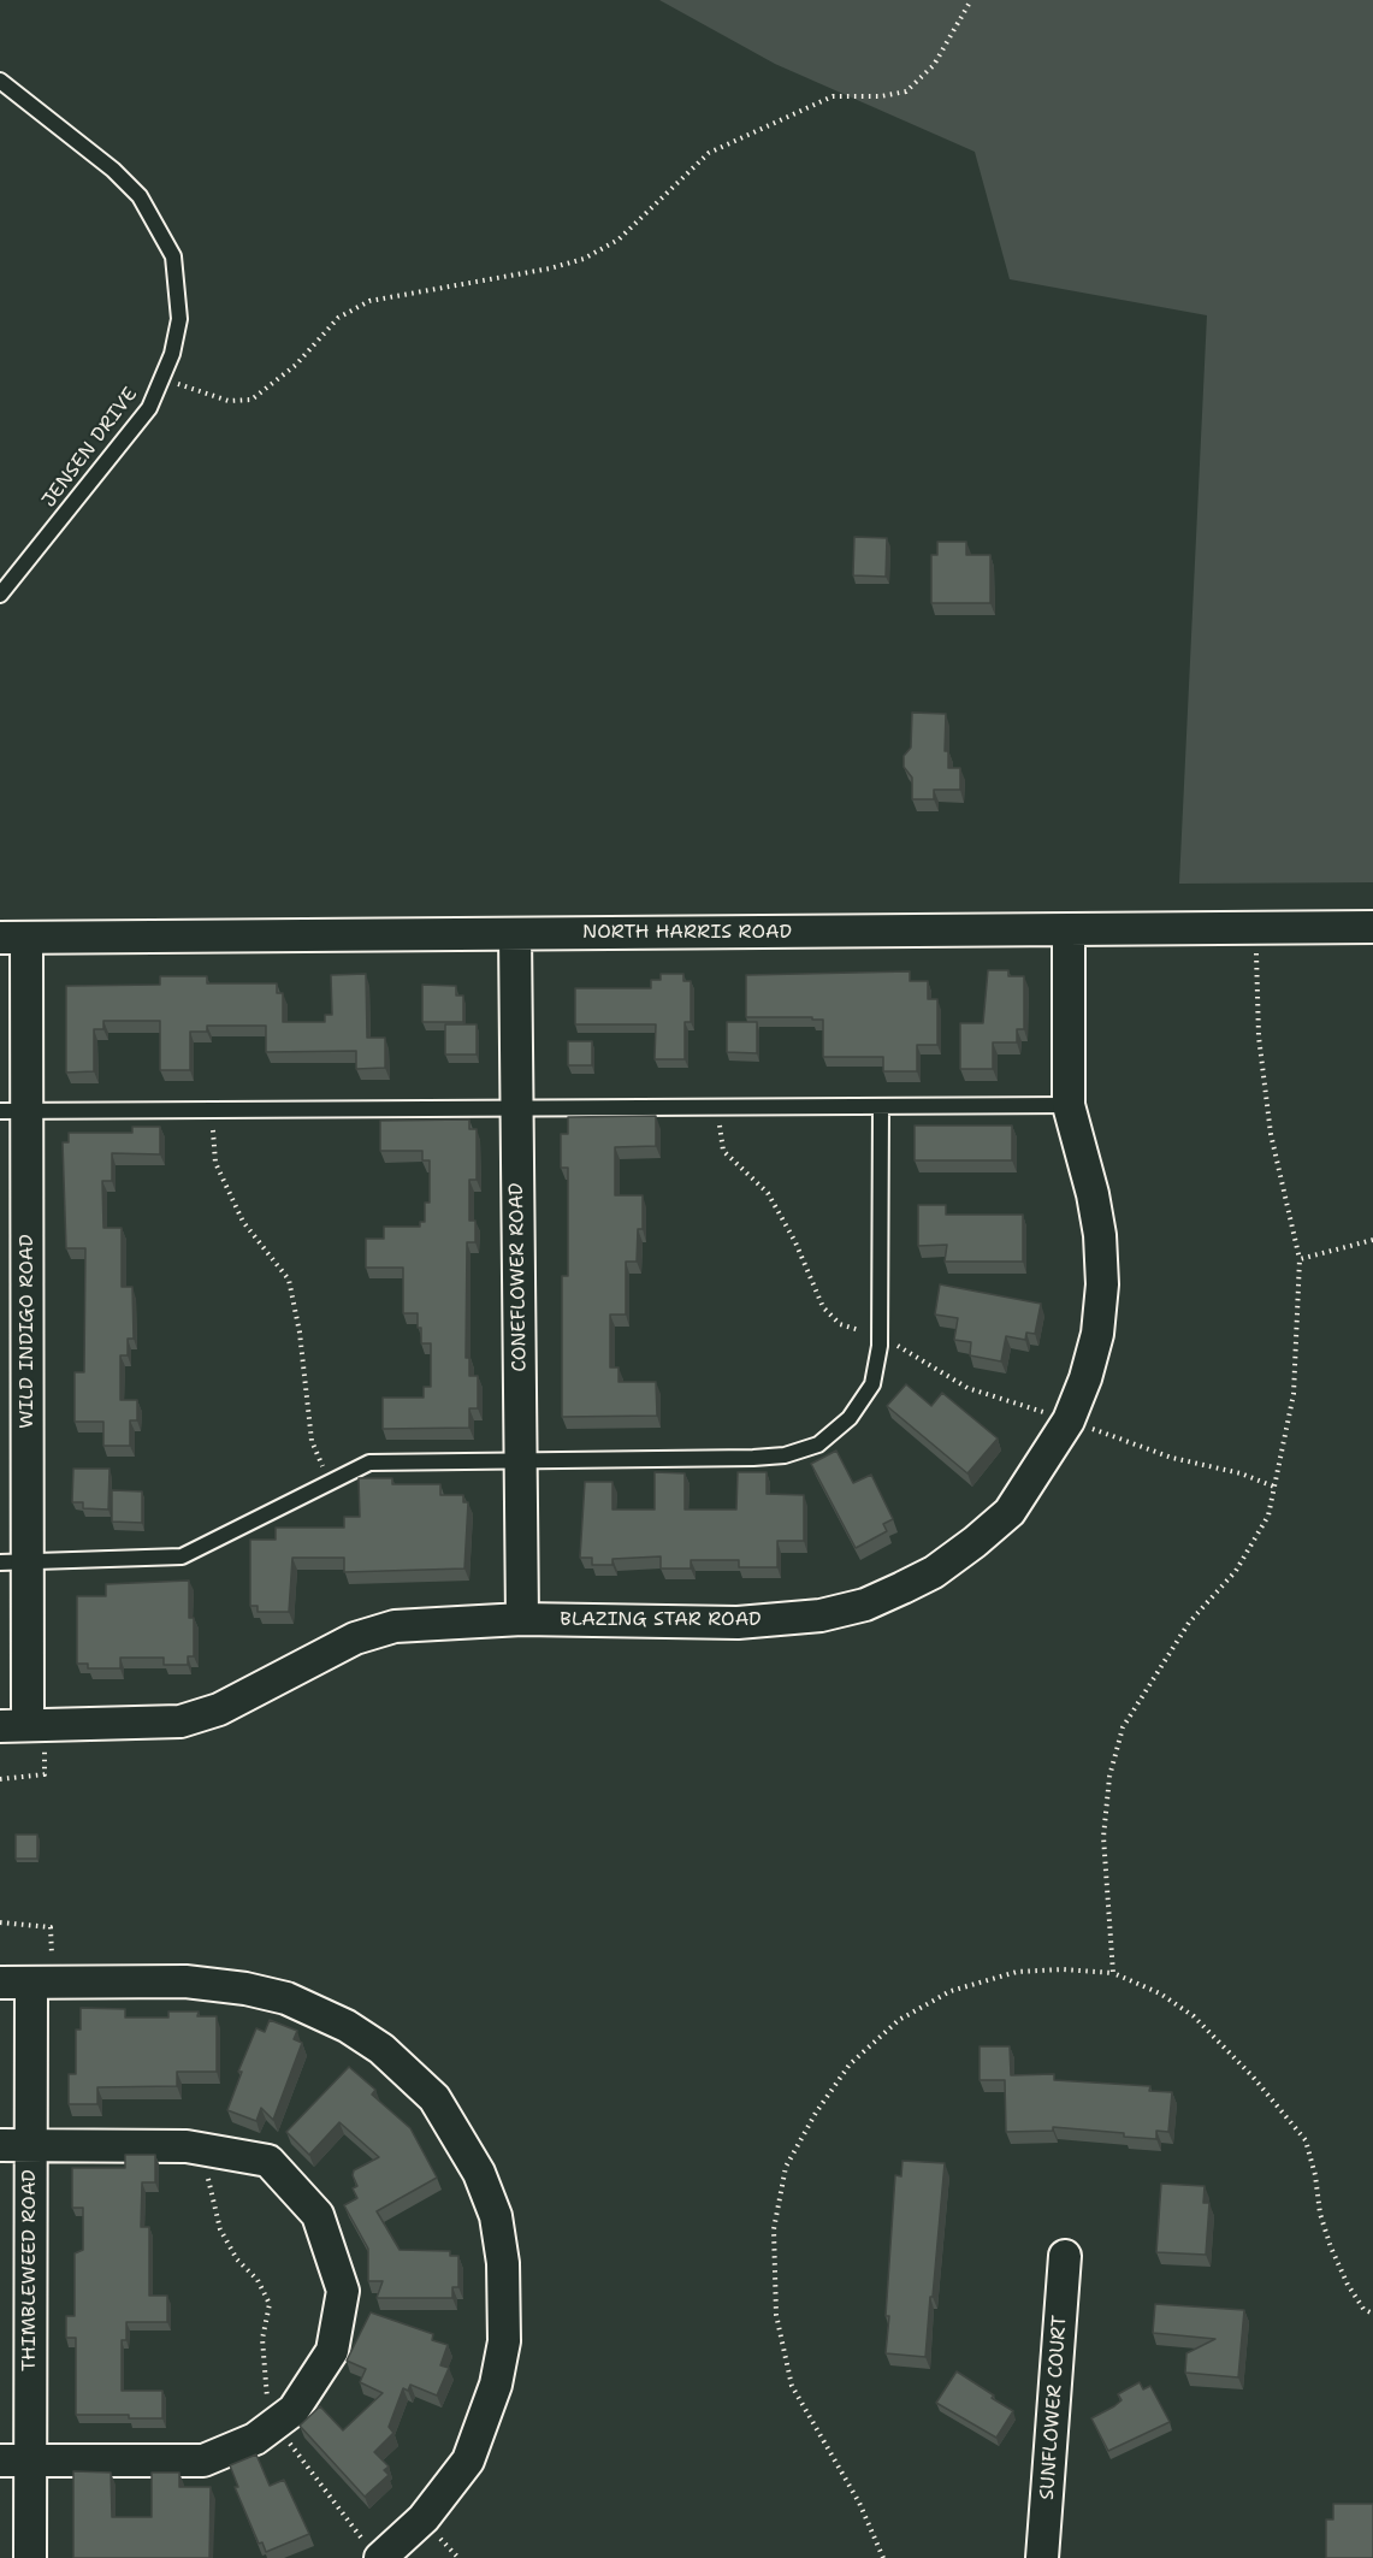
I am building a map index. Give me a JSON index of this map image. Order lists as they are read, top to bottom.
{
  "streets": {
    "street": [
      "NORTH HARRIS ROAD",
      "CONEFLOWER ROAD",
      "WILD INDIGO ROAD",
      "BLAZING STAR ROAD",
      "THIMBLEWEED ROAD",
      "SUNFLOWER COURT"
    ],
    "lane": ["JENSEN DRIVE"]
  },
  "crossings": [
    ["NORTH HARRIS ROAD", "CONEFLOWER ROAD"],
    ["NORTH HARRIS ROAD", "WILD INDIGO ROAD"],
    ["NORTH HARRIS ROAD", "BLAZING STAR ROAD"],
    ["CONEFLOWER ROAD", "BLAZING STAR ROAD"],
    ["WILD INDIGO ROAD", "BLAZING STAR ROAD"]
  ]
}
